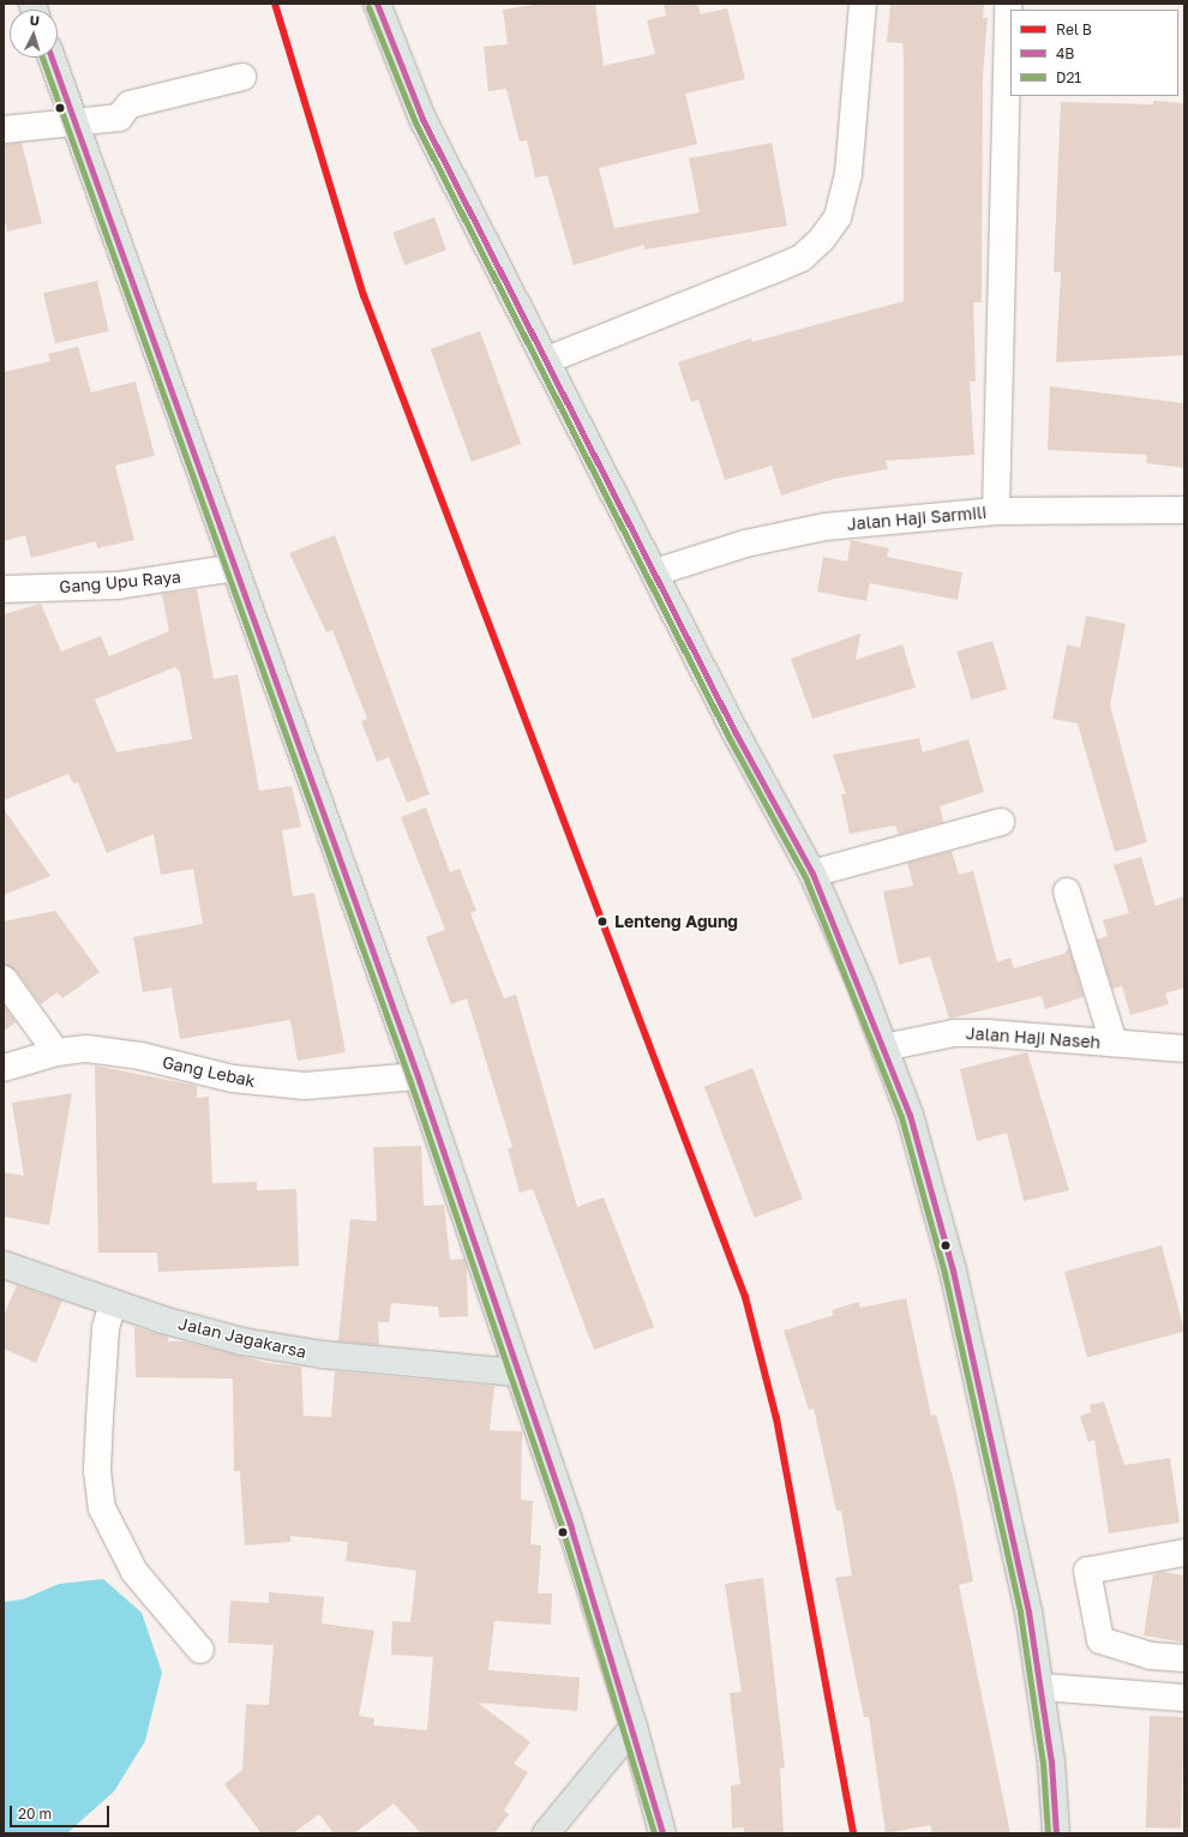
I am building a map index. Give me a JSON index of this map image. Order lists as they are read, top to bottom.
{
  "streets": {
    "main road": ["Jalan Jagakarsa"],
    "street": [
      "Jalan Haji Sarmili",
      "Gang Upu Raya",
      "Jalan Haji Naseh",
      "Gang Lebak"
    ]
  },
  "places": ["Lenteng Agung"],
  "lines": ["rail line B", "transit line 4B", "transit line D21"],
  "legend": ["Rel B", "4B", "D21"],
  "scale_bar": "20 m",
  "north": "top"
}
